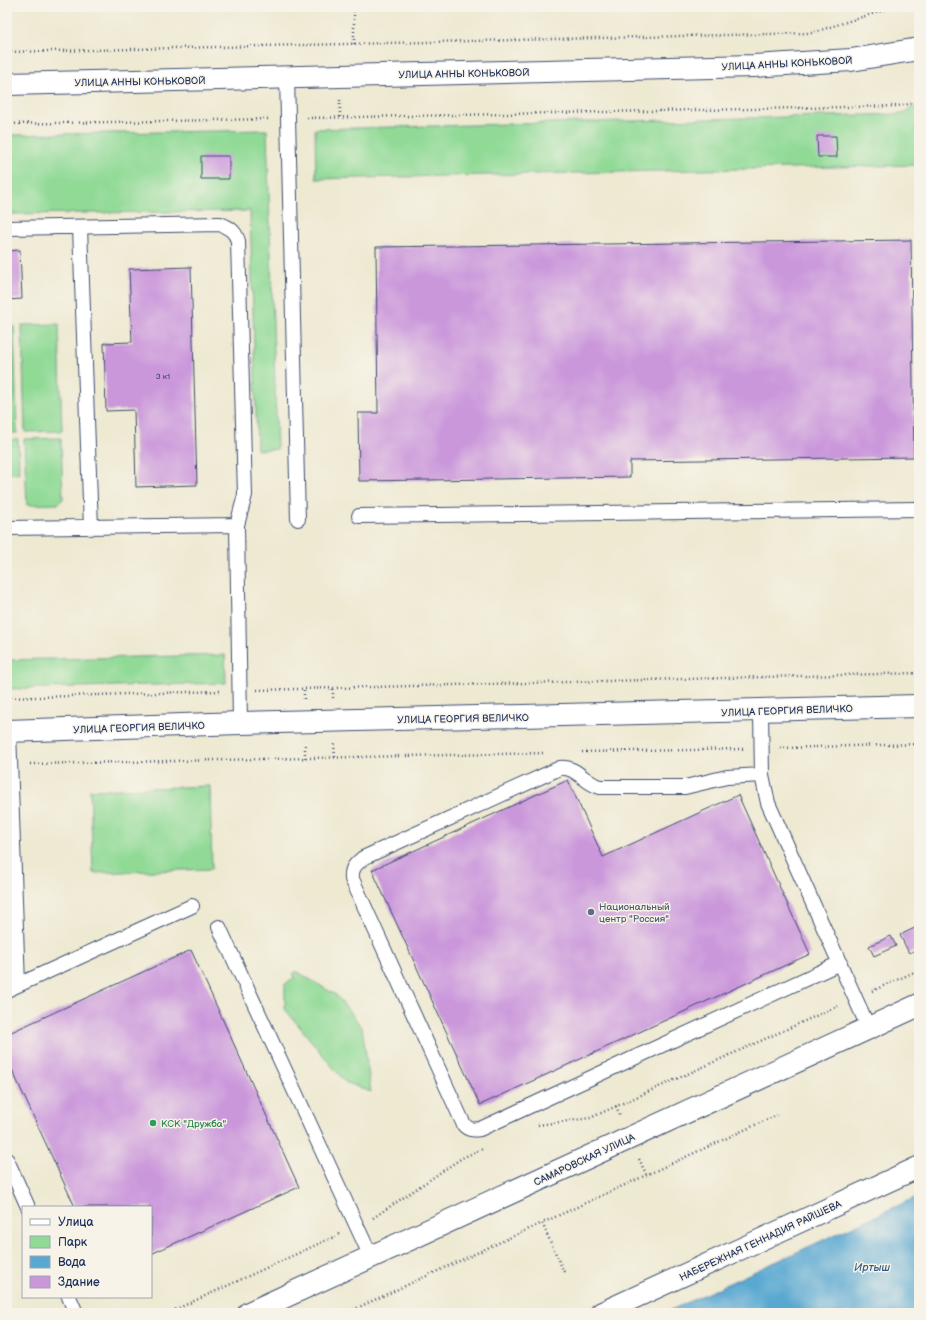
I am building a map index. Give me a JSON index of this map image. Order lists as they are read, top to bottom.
{
  "streets": {
    "street": [
      "УЛИЦА АННЫ КОНЬКОВОЙ",
      "УЛИЦА ГЕОРГИЯ ВЕЛИЧКО",
      "САМАРОВСКАЯ УЛИЦА",
      "НАБЕРЕЖНАЯ ГЕННАДИЯ РАЙШЕВА"
    ]
  },
  "water": ["Иртыш"],
  "places": ["Национальный центр \"Россия\"", "КСК \"Дружба\""],
  "house_numbers": ["3 к1"],
  "legend": [
    "Улица",
    "Парк",
    "Вода",
    "Здание"
  ]
}
